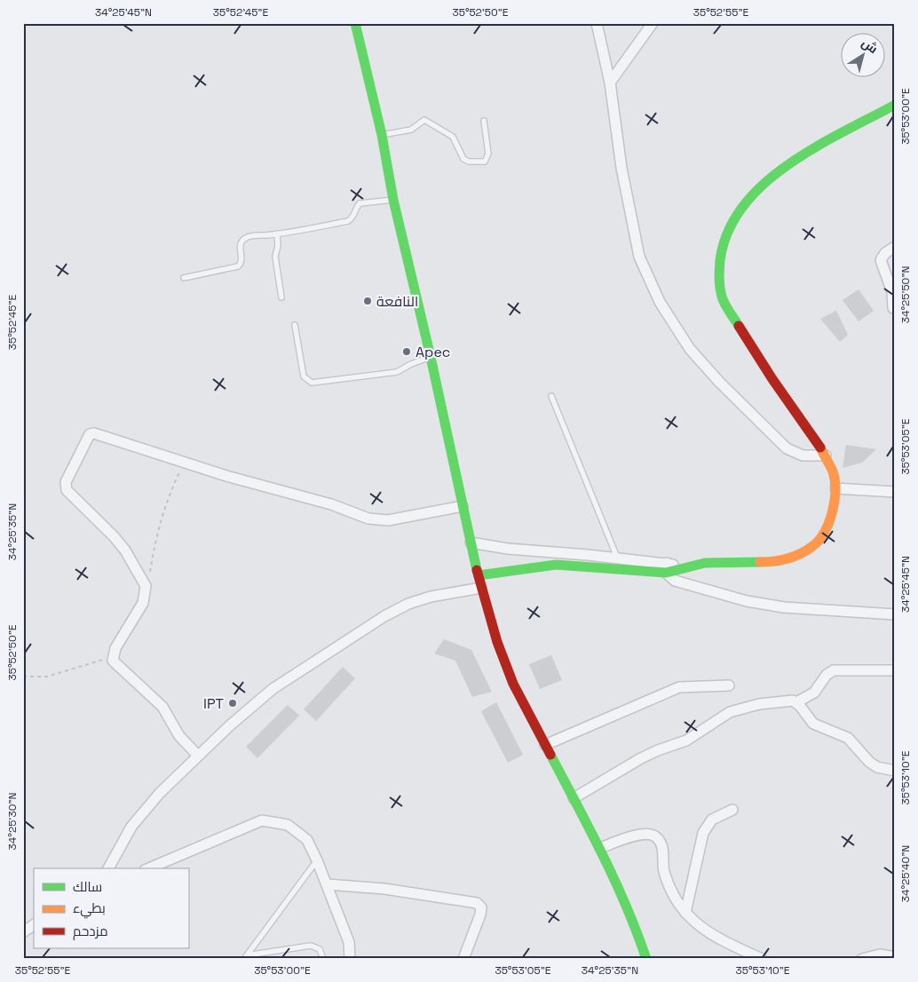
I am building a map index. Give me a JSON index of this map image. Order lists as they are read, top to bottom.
{
  "places": ["النافعة", "Apec", "IPT"],
  "legend": ["سالك", "بطيء", "مزدحم"],
  "north": "top right",
  "coordinates": [
    "34°25'45\"N",
    "35°52'45\"E",
    "35°52'50\"E",
    "35°52'55\"E",
    "35°53'00\"E",
    "34°25'50\"N",
    "35°53'05\"E",
    "34°25'35\"N",
    "35°53'10\"E",
    "34°25'30\"N",
    "34°25'40\"N"
  ]
}
